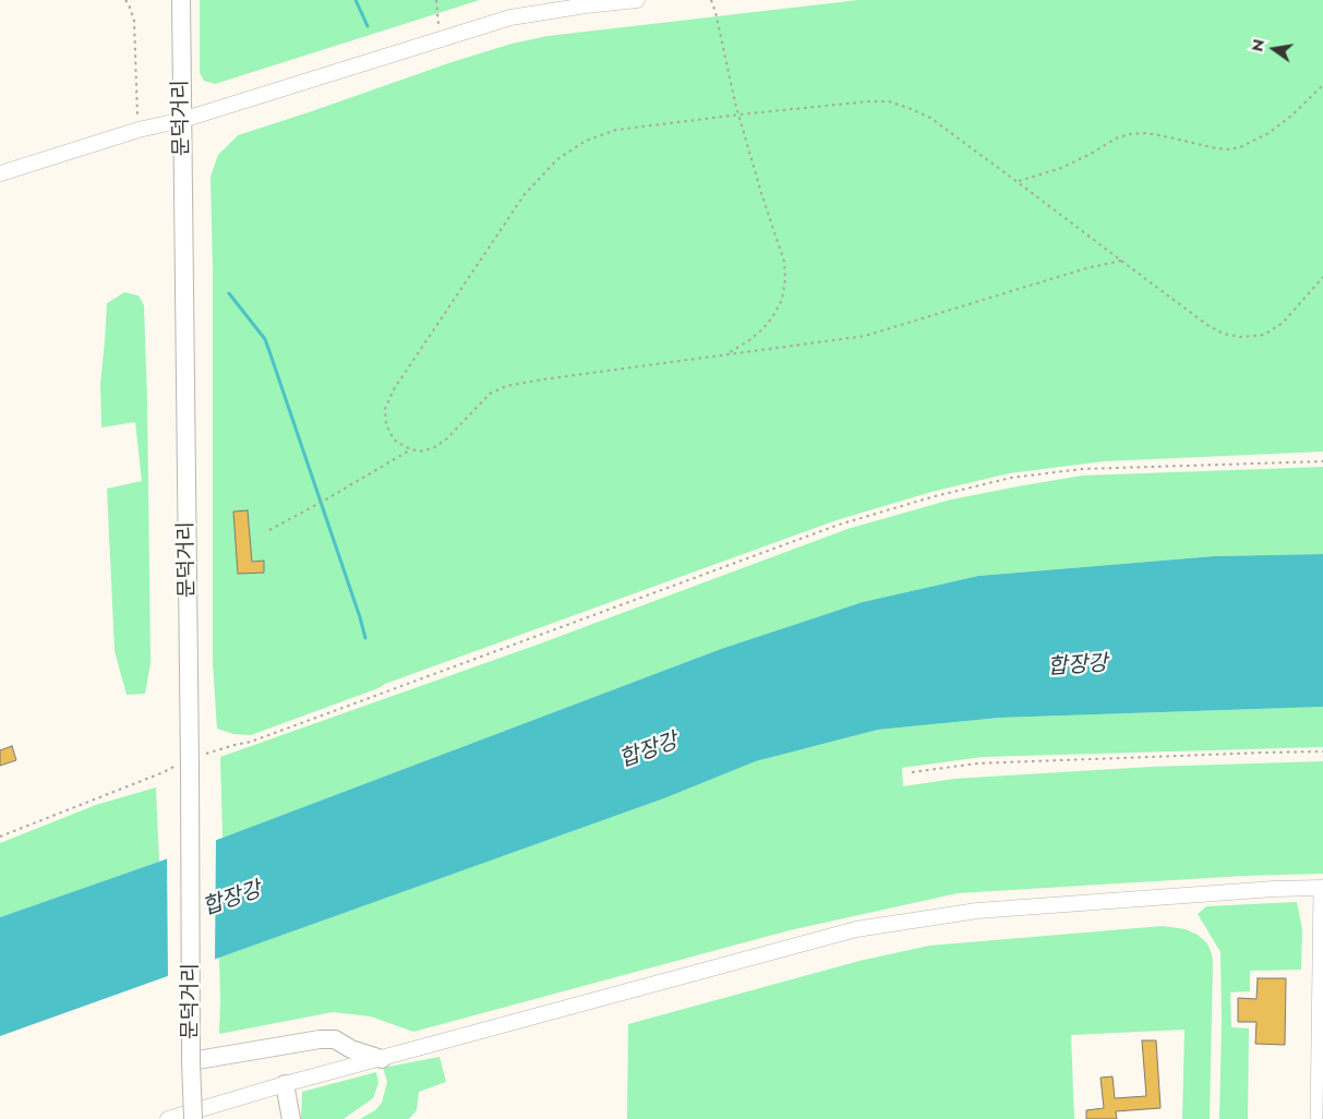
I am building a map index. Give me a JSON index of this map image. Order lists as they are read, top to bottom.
{
  "streets": {
    "main road": ["문덕거리"]
  },
  "water": ["합장강"],
  "north": "left"
}
